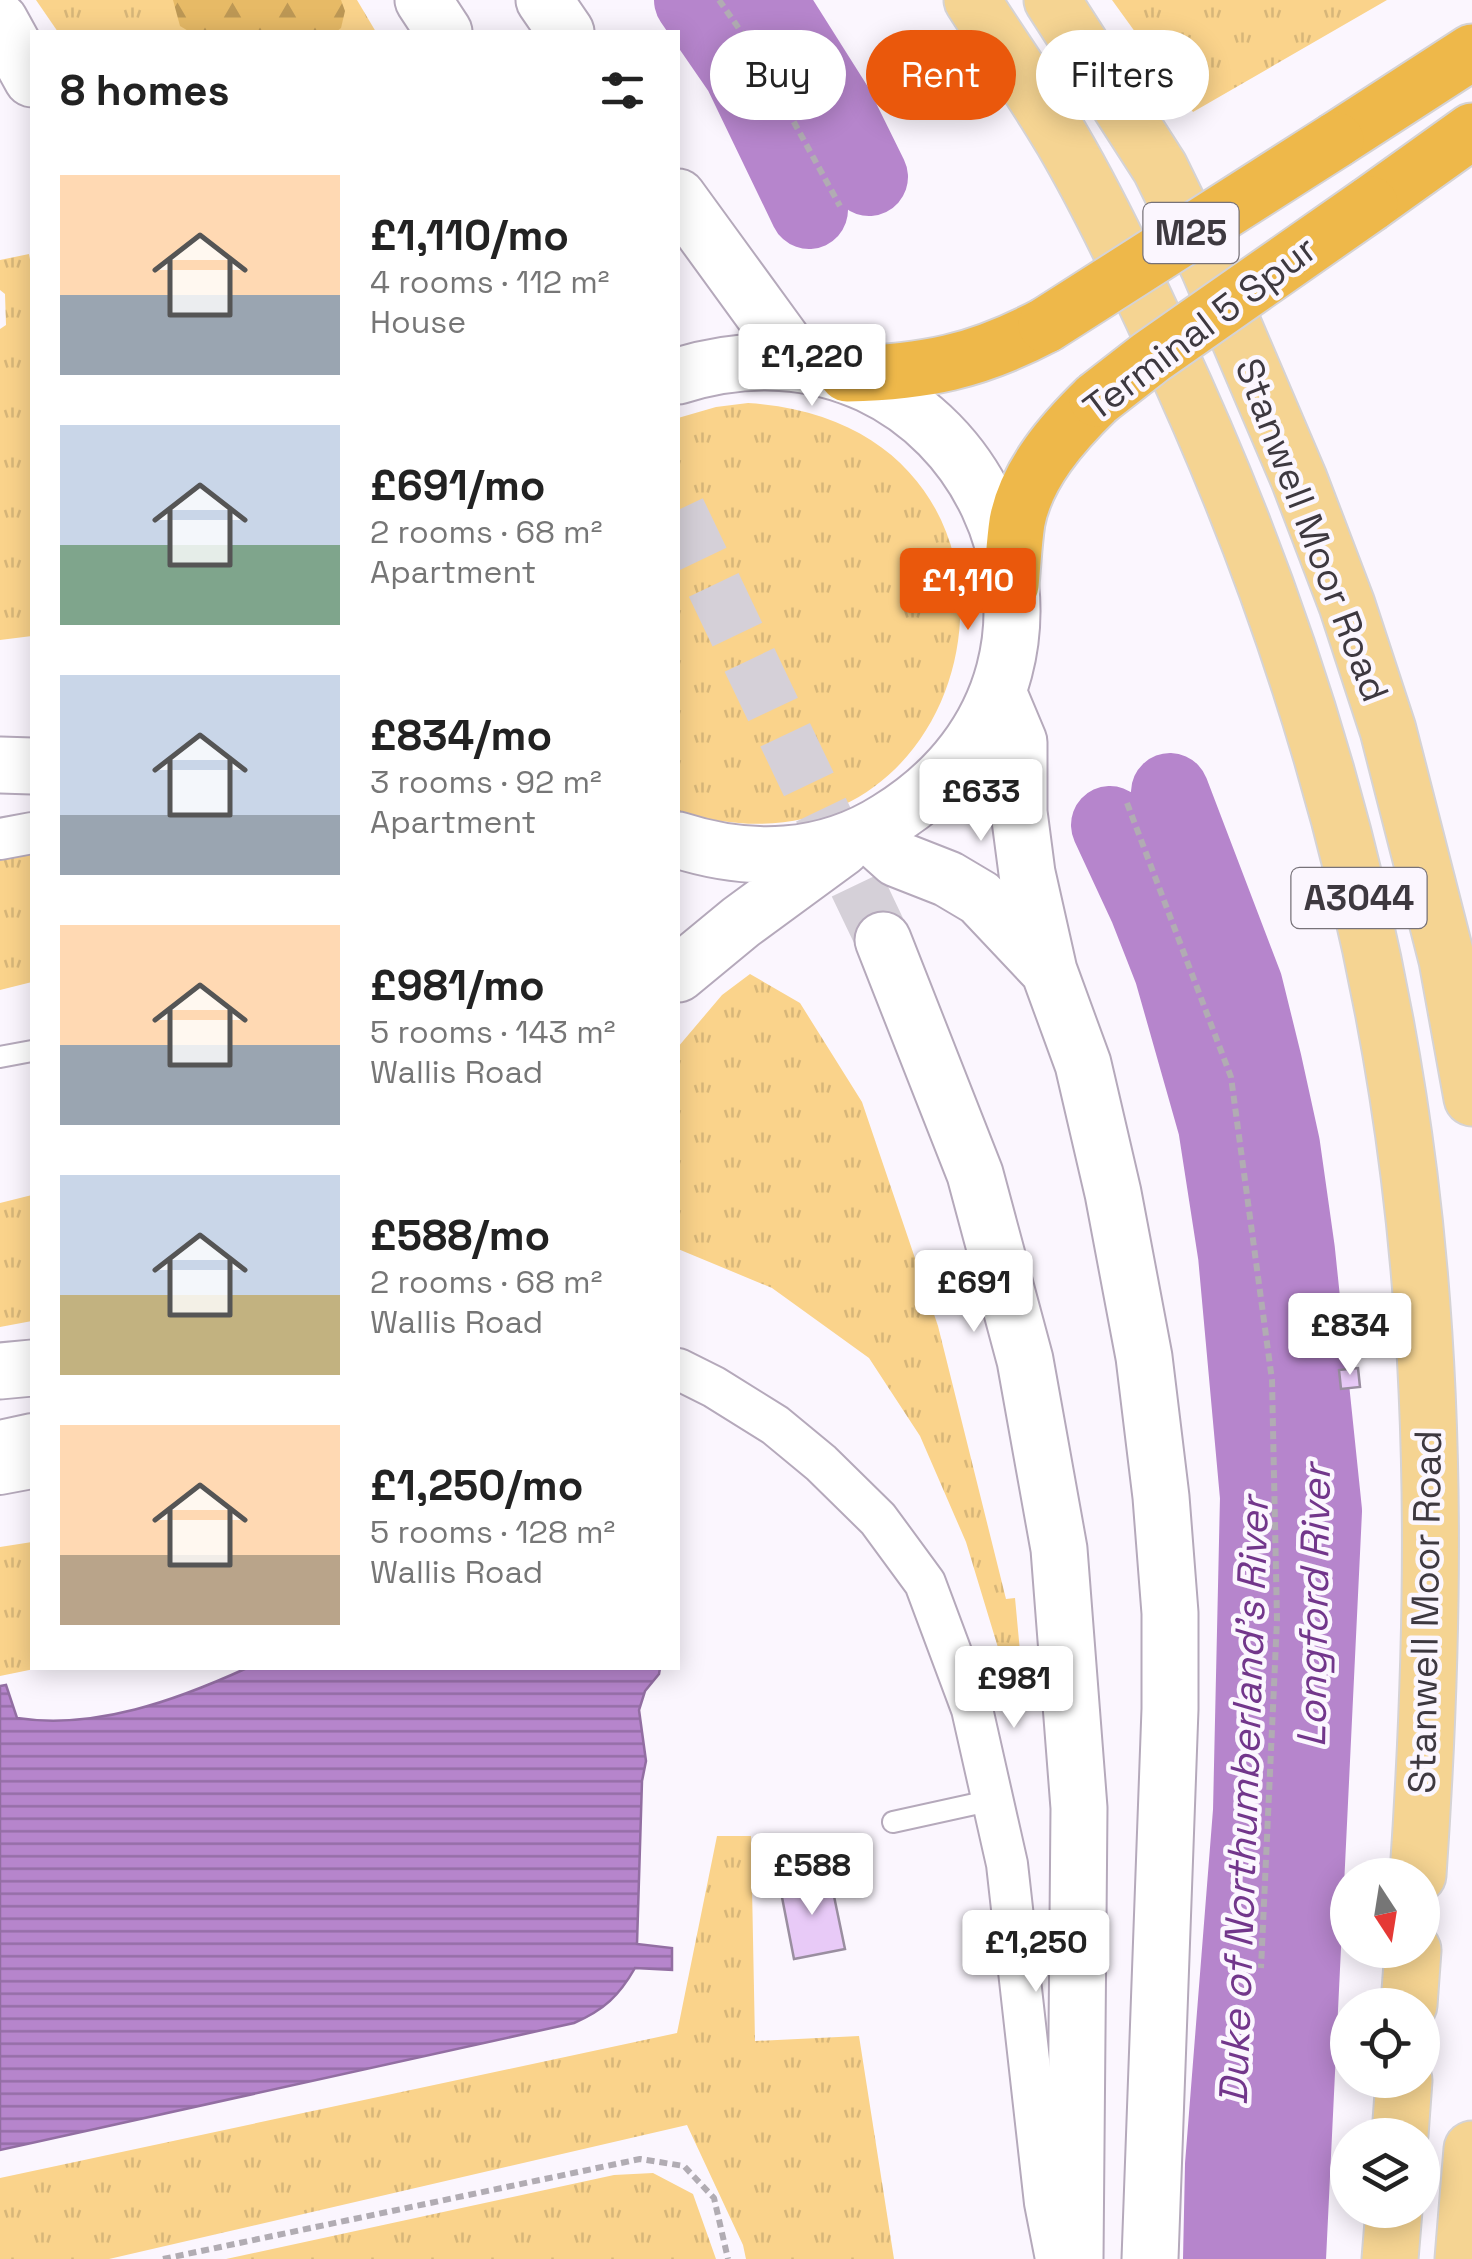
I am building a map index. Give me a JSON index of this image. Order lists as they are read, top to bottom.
{
  "streets": {
    "highway": ["M25", "Terminal 5 Spur"],
    "main road": ["Stanwell Moor Road", "A3044"]
  },
  "water": ["Longford River", "Duke of Northumberland's River"],
  "north": "bottom",
  "page": {
    "chip": ["Buy", "Rent", "Filters"],
    "heading": "8 homes",
    "list": [
      {
        "name": "£1,110/mo",
        "note": "4 rooms · 112 m² · House"
      },
      {
        "name": "£691/mo",
        "note": "2 rooms · 68 m² · Apartment"
      },
      {
        "name": "£834/mo",
        "note": "3 rooms · 92 m² · Apartment"
      },
      {
        "name": "£981/mo",
        "note": "5 rooms · 143 m² · Wallis Road"
      },
      {
        "name": "£588/mo",
        "note": "2 rooms · 68 m² · Wallis Road"
      },
      {
        "name": "£1,250/mo",
        "note": "5 rooms · 128 m² · Wallis Road"
      }
    ],
    "price": [
      "£1,220",
      "£1,110",
      "£633",
      "£691",
      "£834",
      "£981",
      "£588",
      "£1,250"
    ]
  }
}
